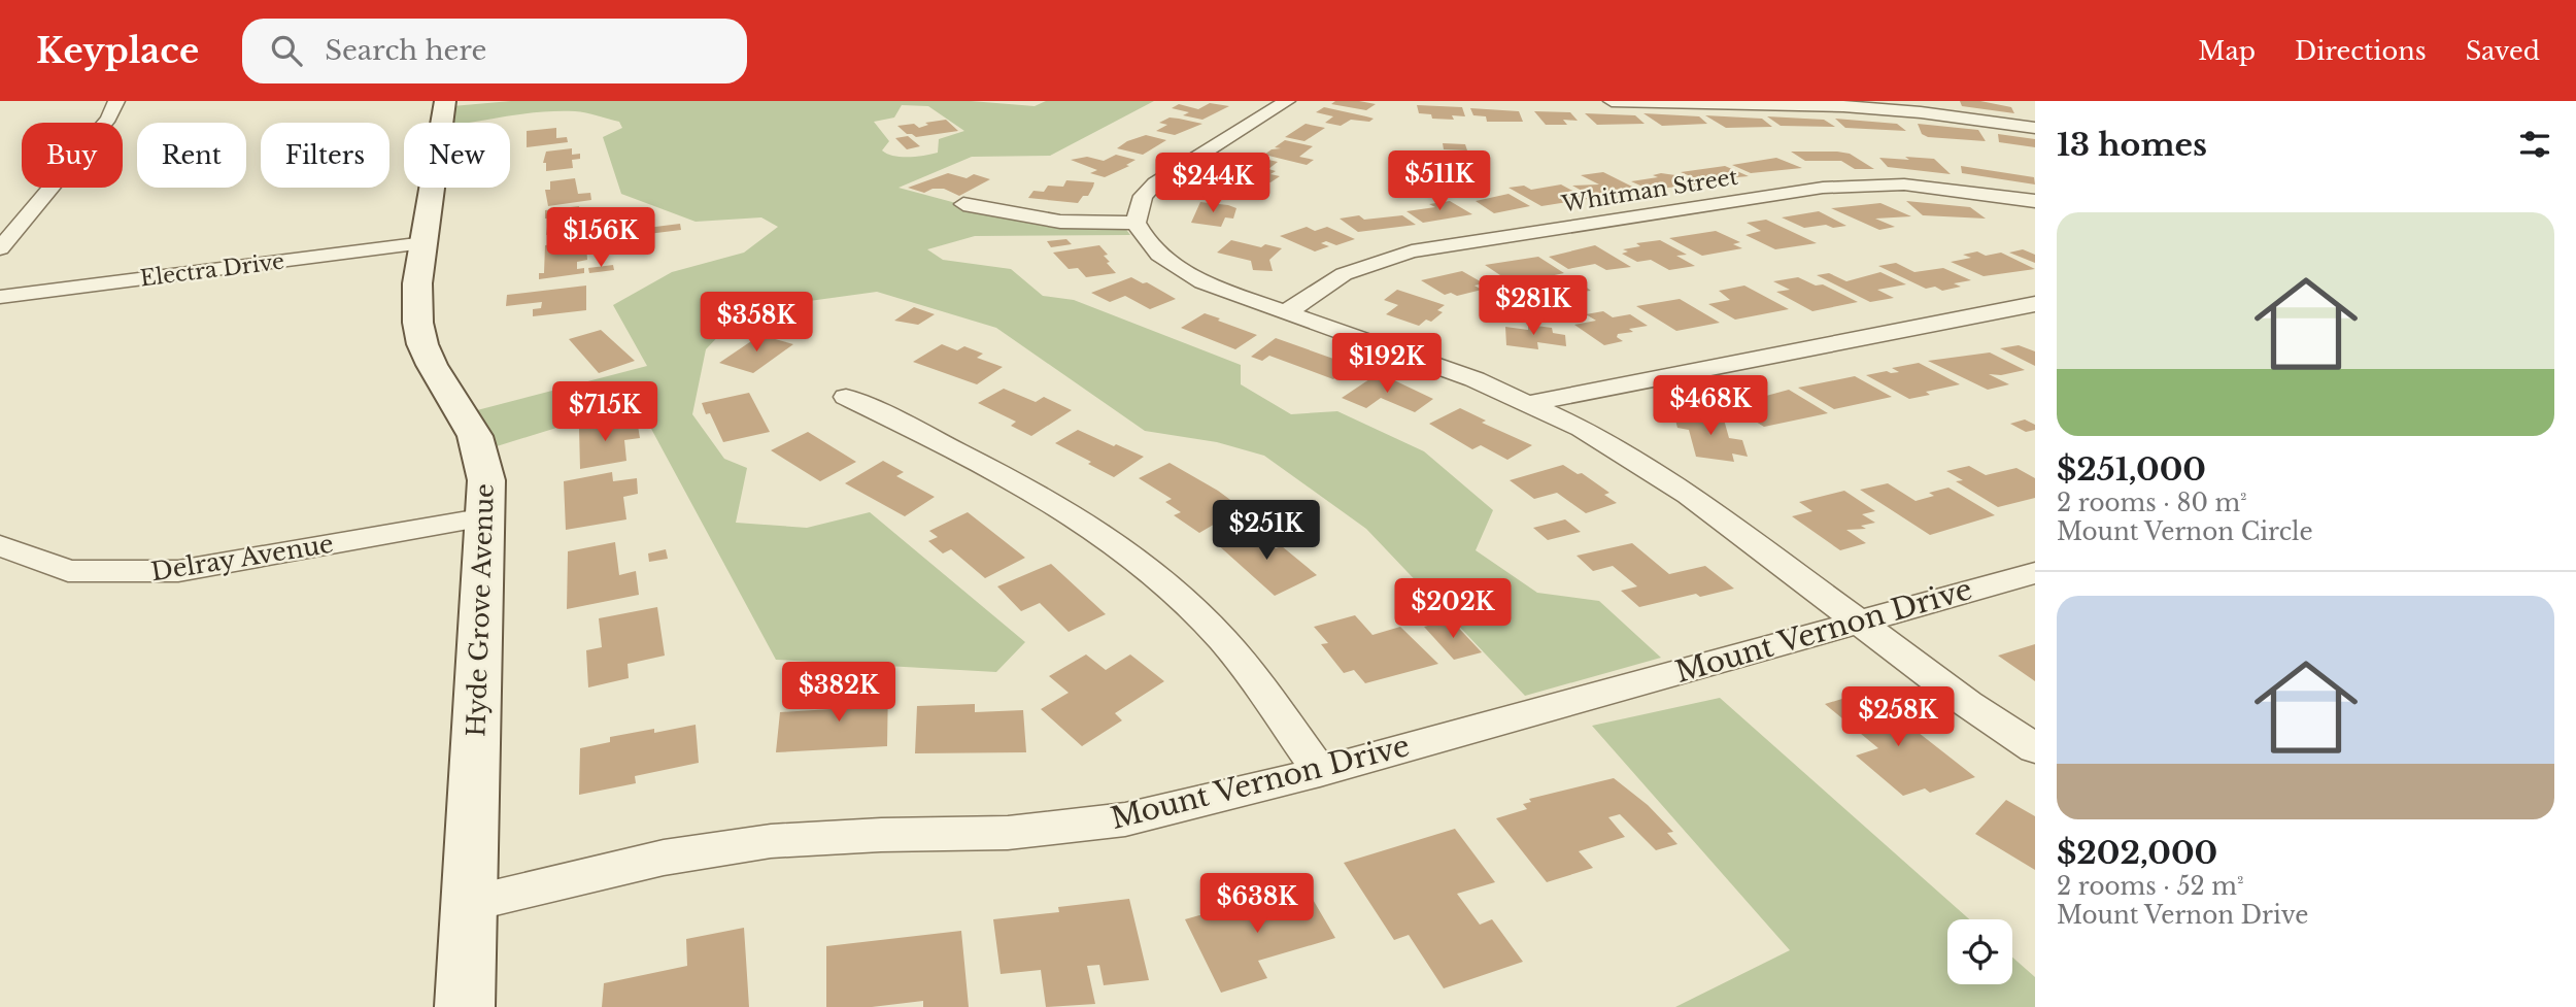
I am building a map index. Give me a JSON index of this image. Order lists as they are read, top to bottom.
{
  "streets": {
    "street": [
      "Whitman Street",
      "Electra Drive",
      "Delray Avenue",
      "Hyde Grove Avenue",
      "Mount Vernon Drive"
    ]
  },
  "crossings": [
    ["Electra Drive", "Hyde Grove Avenue"],
    ["Delray Avenue", "Hyde Grove Avenue"],
    ["Hyde Grove Avenue", "Mount Vernon Drive"]
  ],
  "page": {
    "header": "Keyplace",
    "search": "Search here",
    "nav": ["Map", "Directions", "Saved"],
    "heading": "13 homes",
    "chip": [
      "Buy",
      "Rent",
      "Filters",
      "New"
    ],
    "price": [
      "$511K",
      "$244K",
      "$156K",
      "$281K",
      "$358K",
      "$192K",
      "$468K",
      "$715K",
      "$251K",
      "$202K",
      "$382K",
      "$258K",
      "$638K"
    ],
    "list": [
      {
        "name": "$251,000",
        "note": "2 rooms · 80 m² · Mount Vernon Circle"
      },
      {
        "name": "$202,000",
        "note": "2 rooms · 52 m² · Mount Vernon Drive"
      }
    ]
  }
}
